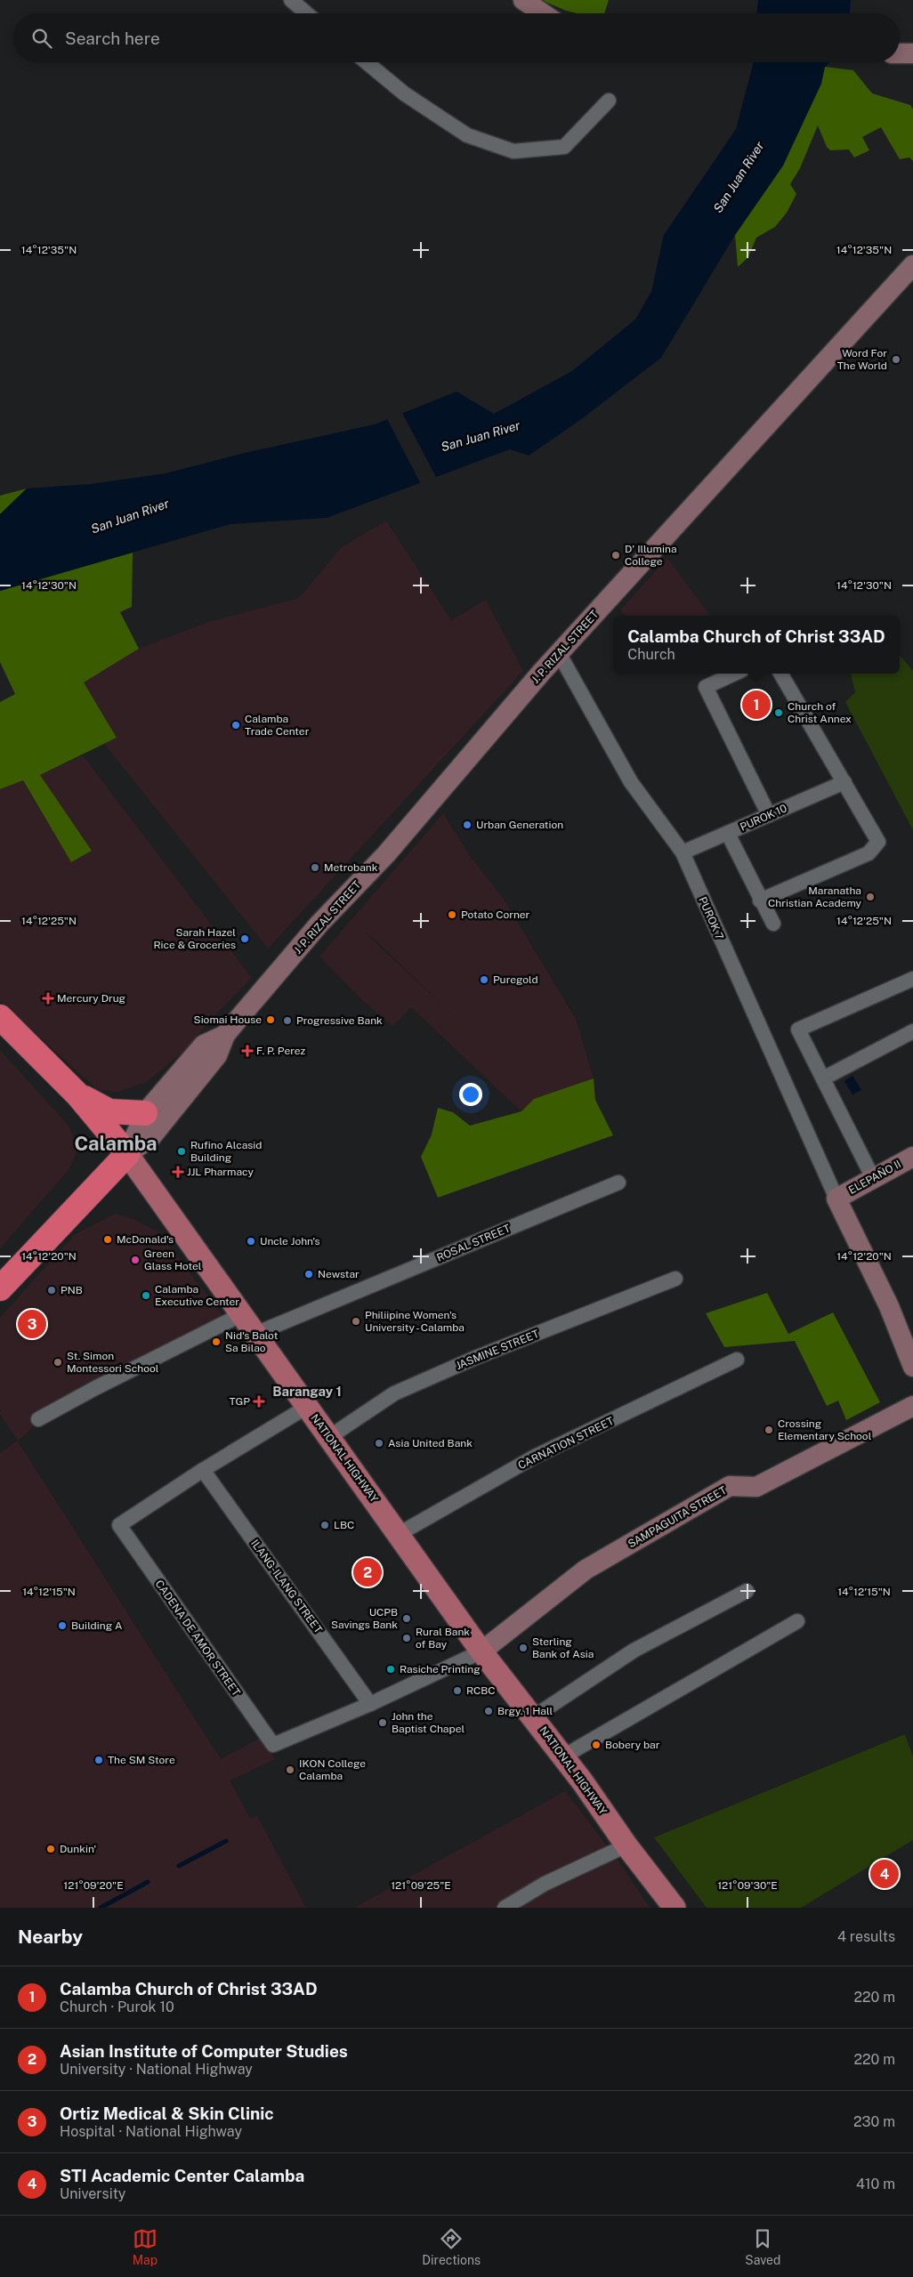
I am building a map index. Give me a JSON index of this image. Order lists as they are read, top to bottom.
{
  "streets": {
    "main road": [
      "J. P. RIZAL STREET",
      "ELEPAÑO II",
      "NATIONAL HIGHWAY",
      "SAMPAGUITA STREET"
    ],
    "street": [
      "PUROK 10",
      "PUROK 7",
      "ROSAL STREET",
      "JASMINE STREET",
      "CARNATION STREET",
      "ILANG-ILANG STREET",
      "CADENA DE AMOR STREET"
    ]
  },
  "crossings": [
    ["J. P. RIZAL STREET", "PUROK 7"],
    ["J. P. RIZAL STREET", "NATIONAL HIGHWAY"],
    ["PUROK 10", "PUROK 7"],
    ["PUROK 7", "ELEPAÑO II"],
    ["ROSAL STREET", "NATIONAL HIGHWAY"],
    ["JASMINE STREET", "NATIONAL HIGHWAY"],
    ["CARNATION STREET", "NATIONAL HIGHWAY"],
    ["NATIONAL HIGHWAY", "SAMPAGUITA STREET"],
    ["NATIONAL HIGHWAY", "CADENA DE AMOR STREET"],
    ["SAMPAGUITA STREET", "CADENA DE AMOR STREET"],
    ["ILANG-ILANG STREET", "CADENA DE AMOR STREET"]
  ],
  "districts": ["Calamba", "Barangay 1"],
  "water": ["San Juan River"],
  "places": {
    "other": [
      "Word For The World",
      "D' Illumina College",
      "Church of Christ Annex",
      "Calamba Trade Center",
      "Urban Generation",
      "Metrobank",
      "Maranatha Christian Academy",
      "Potato Corner",
      "Sarah Hazel Rice & Groceries",
      "Puregold",
      "Siomai House",
      "Progressive Bank",
      "Rufino Alcasid Building",
      "McDonald's",
      "Uncle John's",
      "Green Glass Hotel",
      "Newstar",
      "PNB",
      "Calamba Executive Center",
      "Philiipine Women's University - Calamba",
      "Nid's Balot Sa Bilao",
      "St. Simon Montessori School",
      "Crossing Elementary School",
      "Asia United Bank",
      "LBC",
      "UCPB Savings Bank",
      "Building A",
      "Rural Bank of Bay",
      "Sterling Bank of Asia",
      "Rasiche Printing",
      "RCBC",
      "Brgy. 1 Hall",
      "John the Baptist Chapel",
      "Bobery bar",
      "The SM Store",
      "IKON College Calamba",
      "Dunkin'"
    ],
    "health": [
      "Mercury Drug",
      "F. P. Perez",
      "JJL Pharmacy",
      "TGP"
    ]
  },
  "page": {
    "search": "Search here",
    "popup": ["Calamba Church of Christ 33AD", "Church"],
    "pins": [
      "1",
      "3",
      "2",
      "4"
    ],
    "heading": ["Nearby", "4 results"],
    "list": [
      {
        "mark": "1",
        "name": "Calamba Church of Christ 33AD",
        "note": "Church · Purok 10",
        "value": "220 m"
      },
      {
        "mark": "2",
        "name": "Asian Institute of Computer Studies",
        "note": "University · National Highway",
        "value": "220 m"
      },
      {
        "mark": "3",
        "name": "Ortiz Medical & Skin Clinic",
        "note": "Hospital · National Highway",
        "value": "230 m"
      },
      {
        "mark": "4",
        "name": "STI Academic Center Calamba",
        "note": "University",
        "value": "410 m"
      }
    ],
    "nav": ["Map", "Directions", "Saved"]
  },
  "coordinates": [
    "14°12'35\"N",
    "14°12'30\"N",
    "14°12'25\"N",
    "14°12'20\"N",
    "14°12'15\"N",
    "121°09'20\"E",
    "121°09'25\"E",
    "121°09'30\"E"
  ]
}
